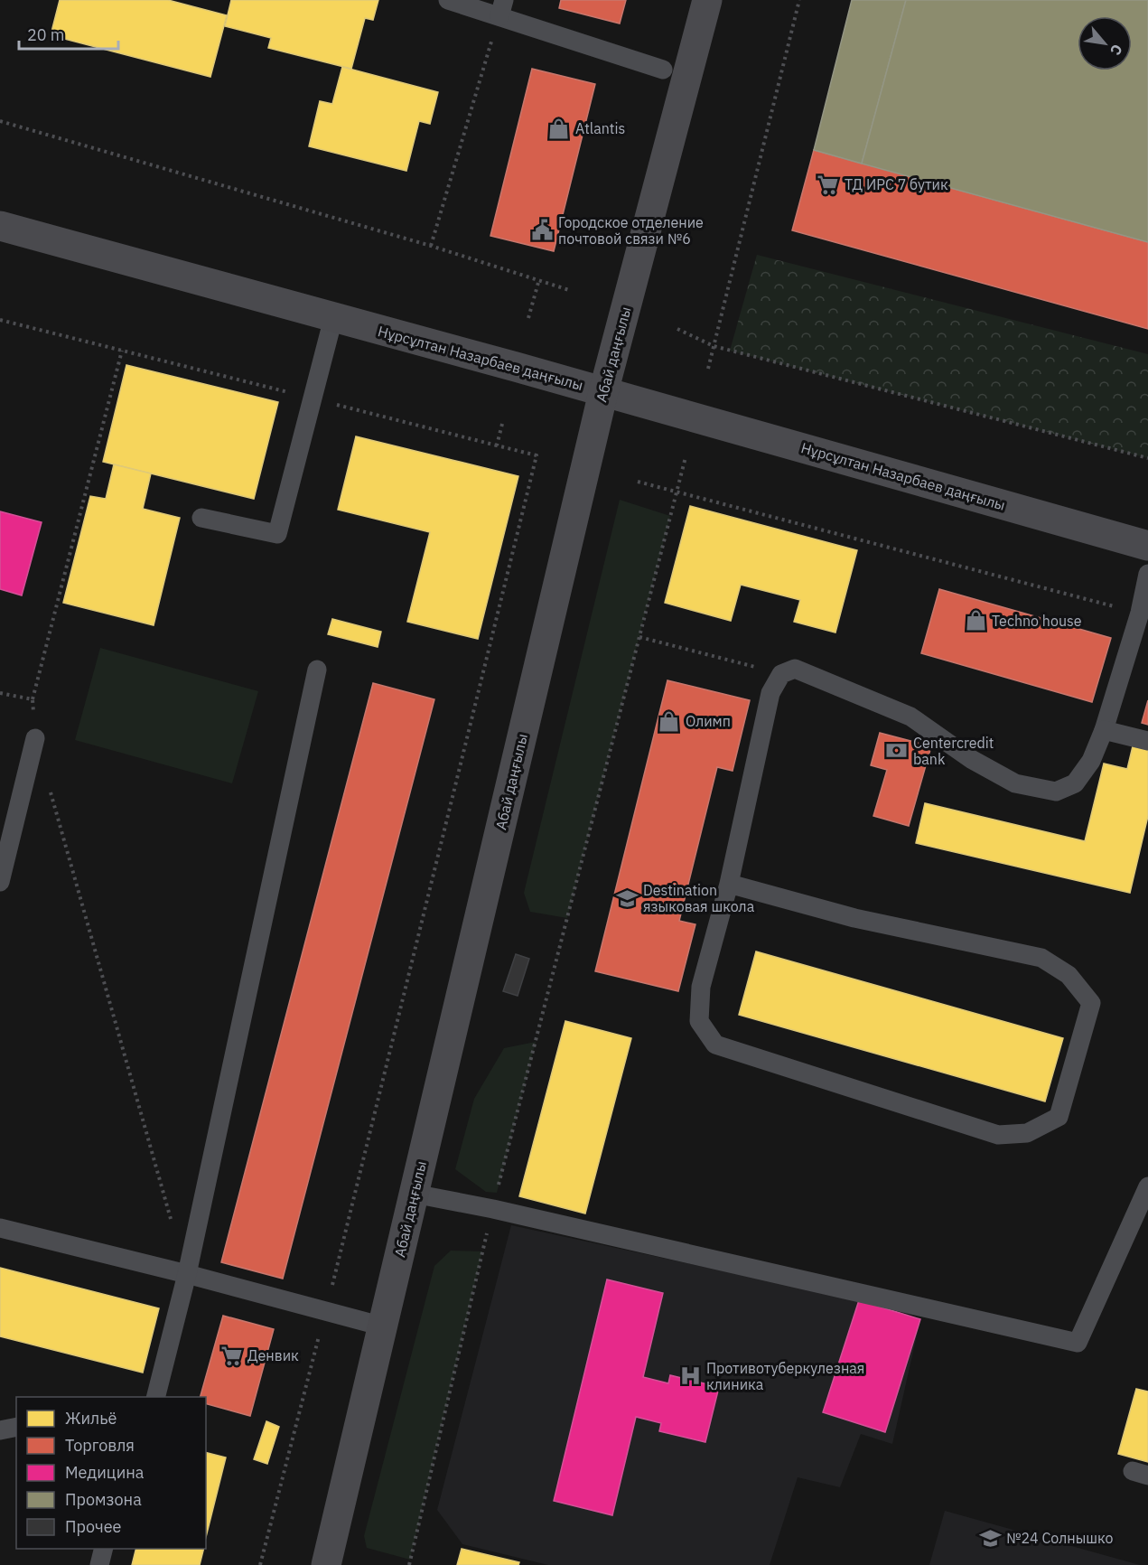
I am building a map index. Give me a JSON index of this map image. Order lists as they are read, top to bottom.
{
  "streets": {
    "main road": ["Абай даңғылы", "Нұрсұлтан Назарбаев даңғылы"]
  },
  "crossings": [
    ["Абай даңғылы", "Нұрсұлтан Назарбаев даңғылы"]
  ],
  "places": {
    "shop": ["Atlantis", "Techno house", "Олимп"],
    "supermarket": ["ТД ИРС 7 бутик", "Денвик"],
    "public building": ["Городское отделение почтовой связи №6"],
    "bank": ["Centercredit bank"],
    "school or university": ["Destination языковая школа", "№24 Солнышко"],
    "hospital": ["Противотуберкулезная клиника"]
  },
  "legend": [
    "Жильё",
    "Торговля",
    "Медицина",
    "Промзона",
    "Прочее"
  ],
  "scale_bar": "20 m",
  "north": "bottom right"
}
